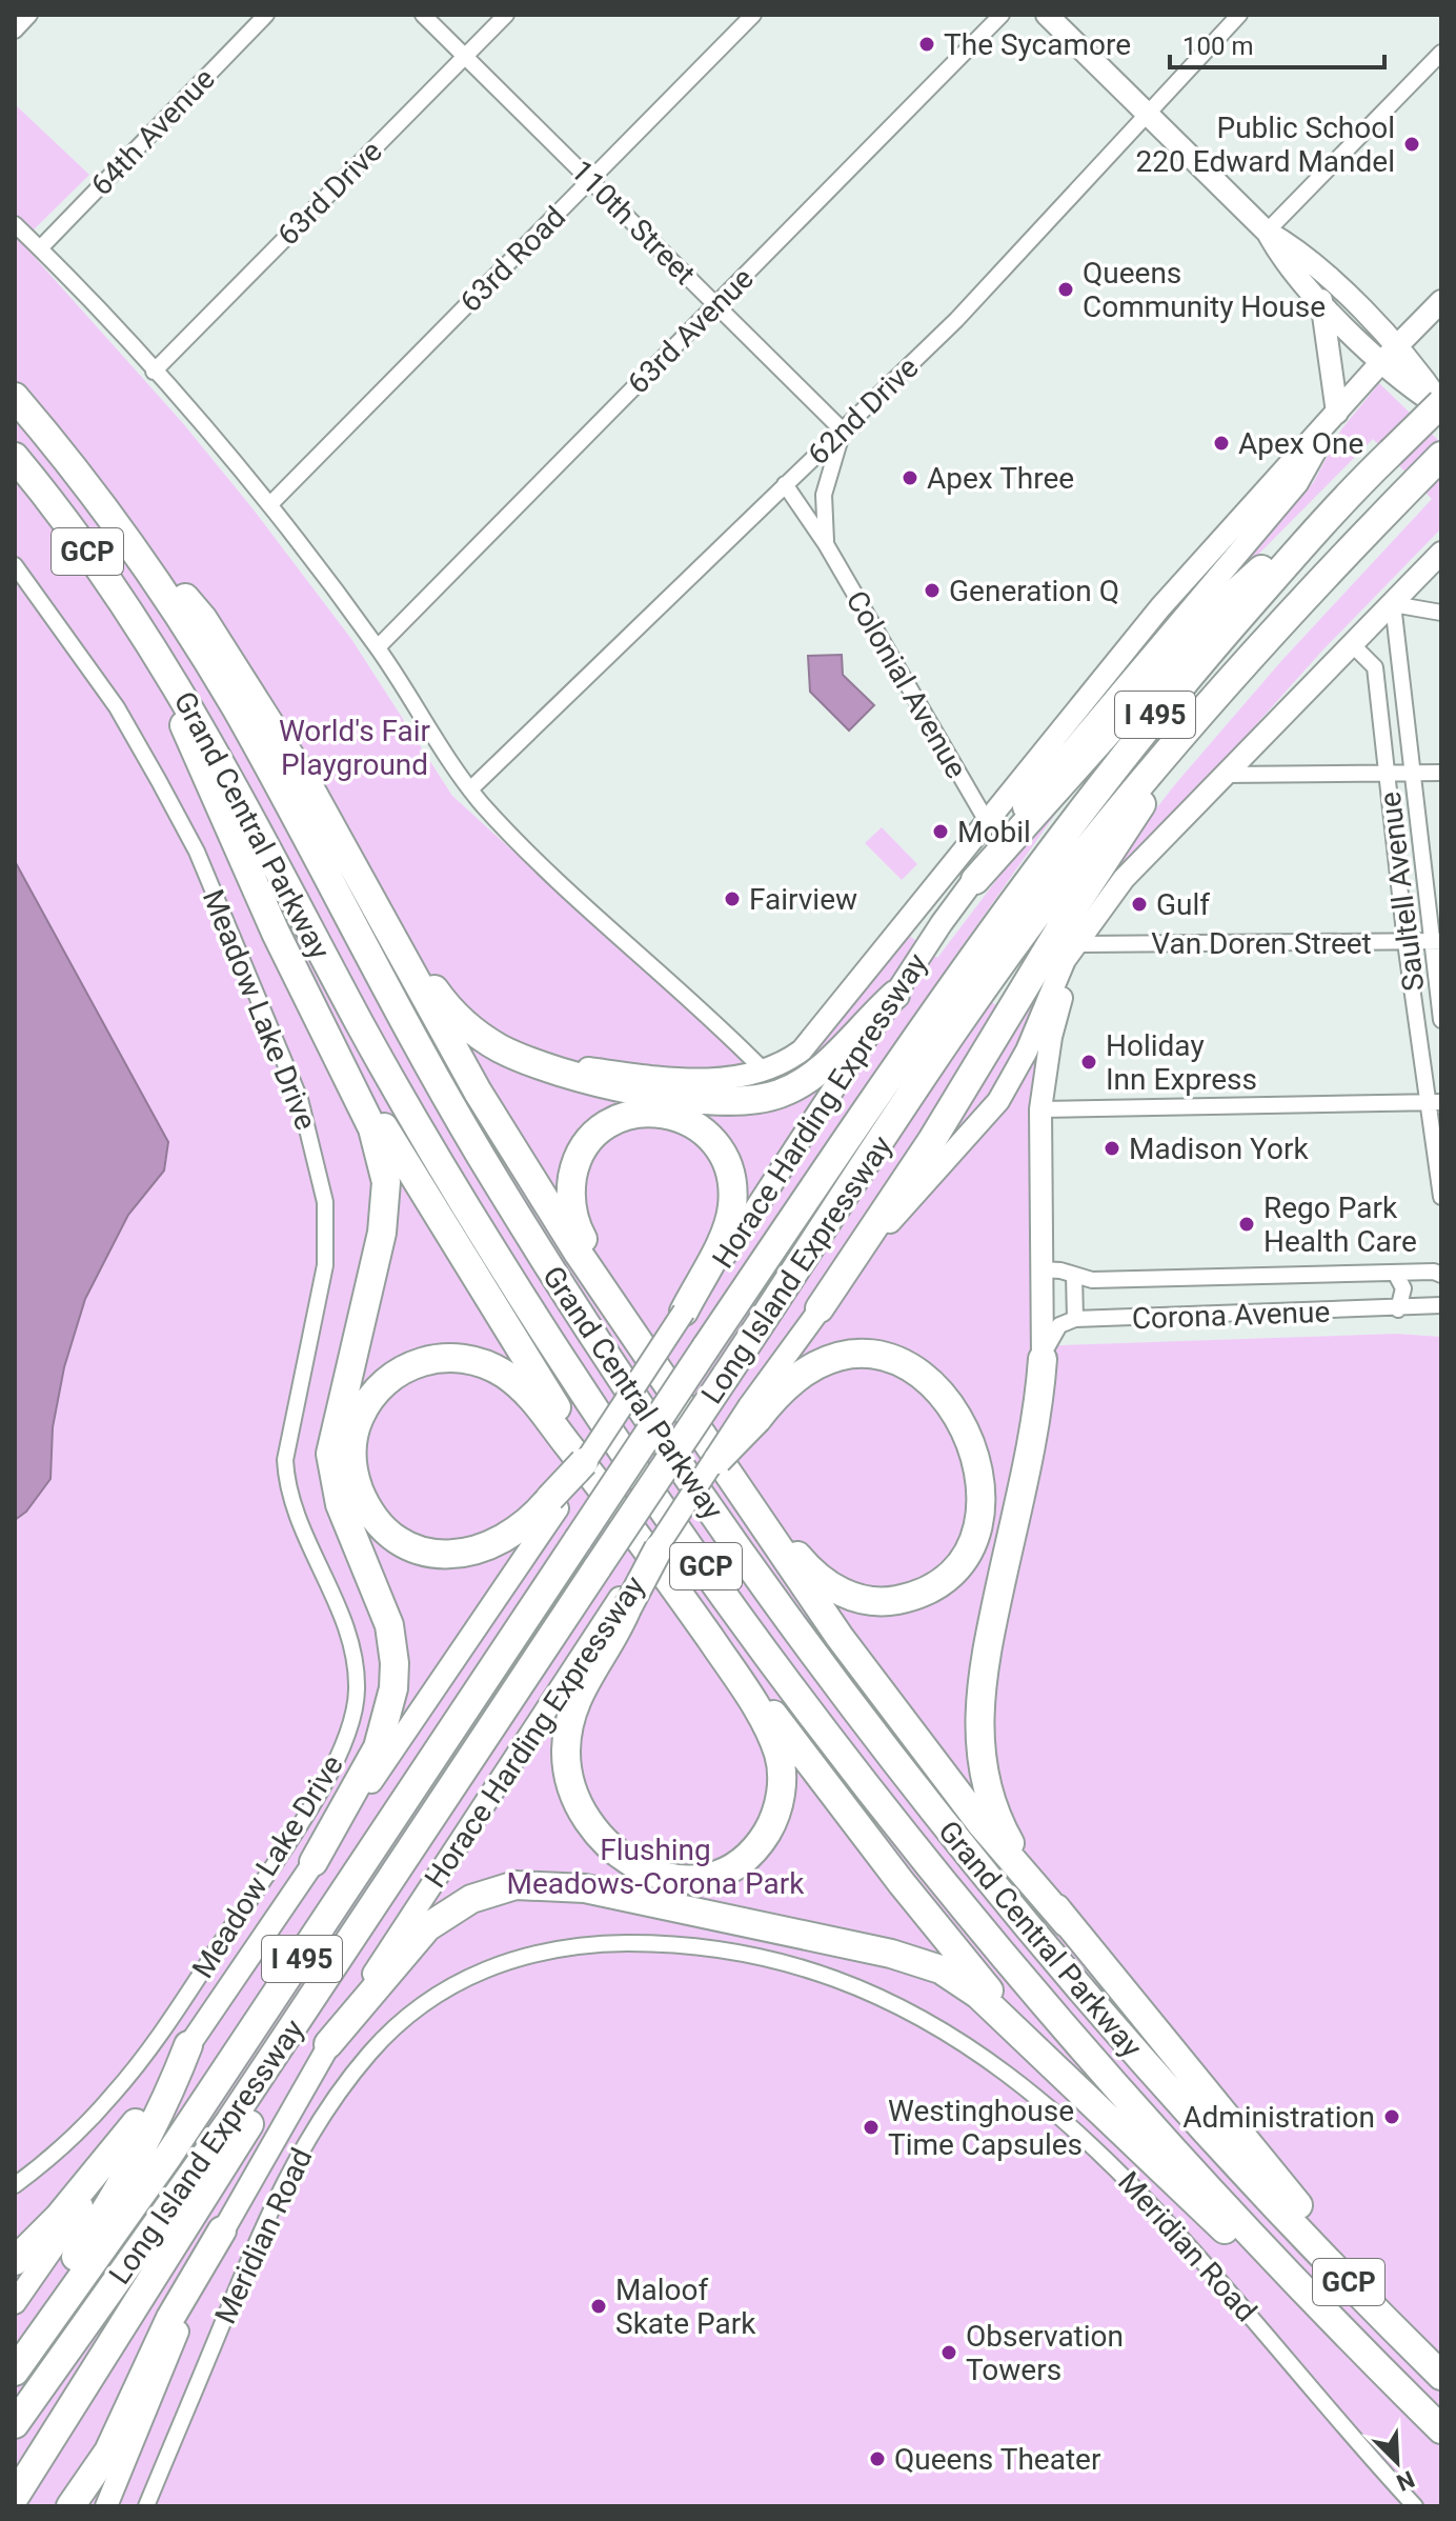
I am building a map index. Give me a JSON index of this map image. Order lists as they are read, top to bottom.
{
  "streets": {
    "highway": [
      "GCP",
      "I 495",
      "Grand Central Parkway",
      "Long Island Expressway"
    ],
    "main road": ["Horace Harding Expressway"],
    "street": [
      "64th Avenue",
      "63rd Drive",
      "110th Street",
      "63rd Road",
      "63rd Avenue",
      "62nd Drive",
      "Colonial Avenue",
      "Saultell Avenue",
      "Van Doren Street",
      "Meadow Lake Drive",
      "Corona Avenue",
      "Meridian Road"
    ]
  },
  "crossings": [
    ["63rd Drive", "110th Street"],
    ["110th Street", "63rd Road"],
    ["110th Street", "63rd Avenue"],
    ["110th Street", "62nd Drive"],
    ["110th Street", "Colonial Avenue"],
    ["62nd Drive", "Colonial Avenue"],
    ["Colonial Avenue", "Horace Harding Expressway"],
    ["Saultell Avenue", "Van Doren Street"]
  ],
  "parks": ["World's Fair Playground", "Flushing Meadows-Corona Park"],
  "places": [
    "The Sycamore",
    "Public School 220 Edward Mandel",
    "Queens Community House",
    "Apex One",
    "Apex Three",
    "Generation Q",
    "Mobil",
    "Fairview",
    "Gulf",
    "Holiday Inn Express",
    "Madison York",
    "Rego Park Health Care",
    "Administration",
    "Westinghouse Time Capsules",
    "Maloof Skate Park",
    "Observation Towers",
    "Queens Theater"
  ],
  "scale_bar": "100 m",
  "north": "bottom right"
}
